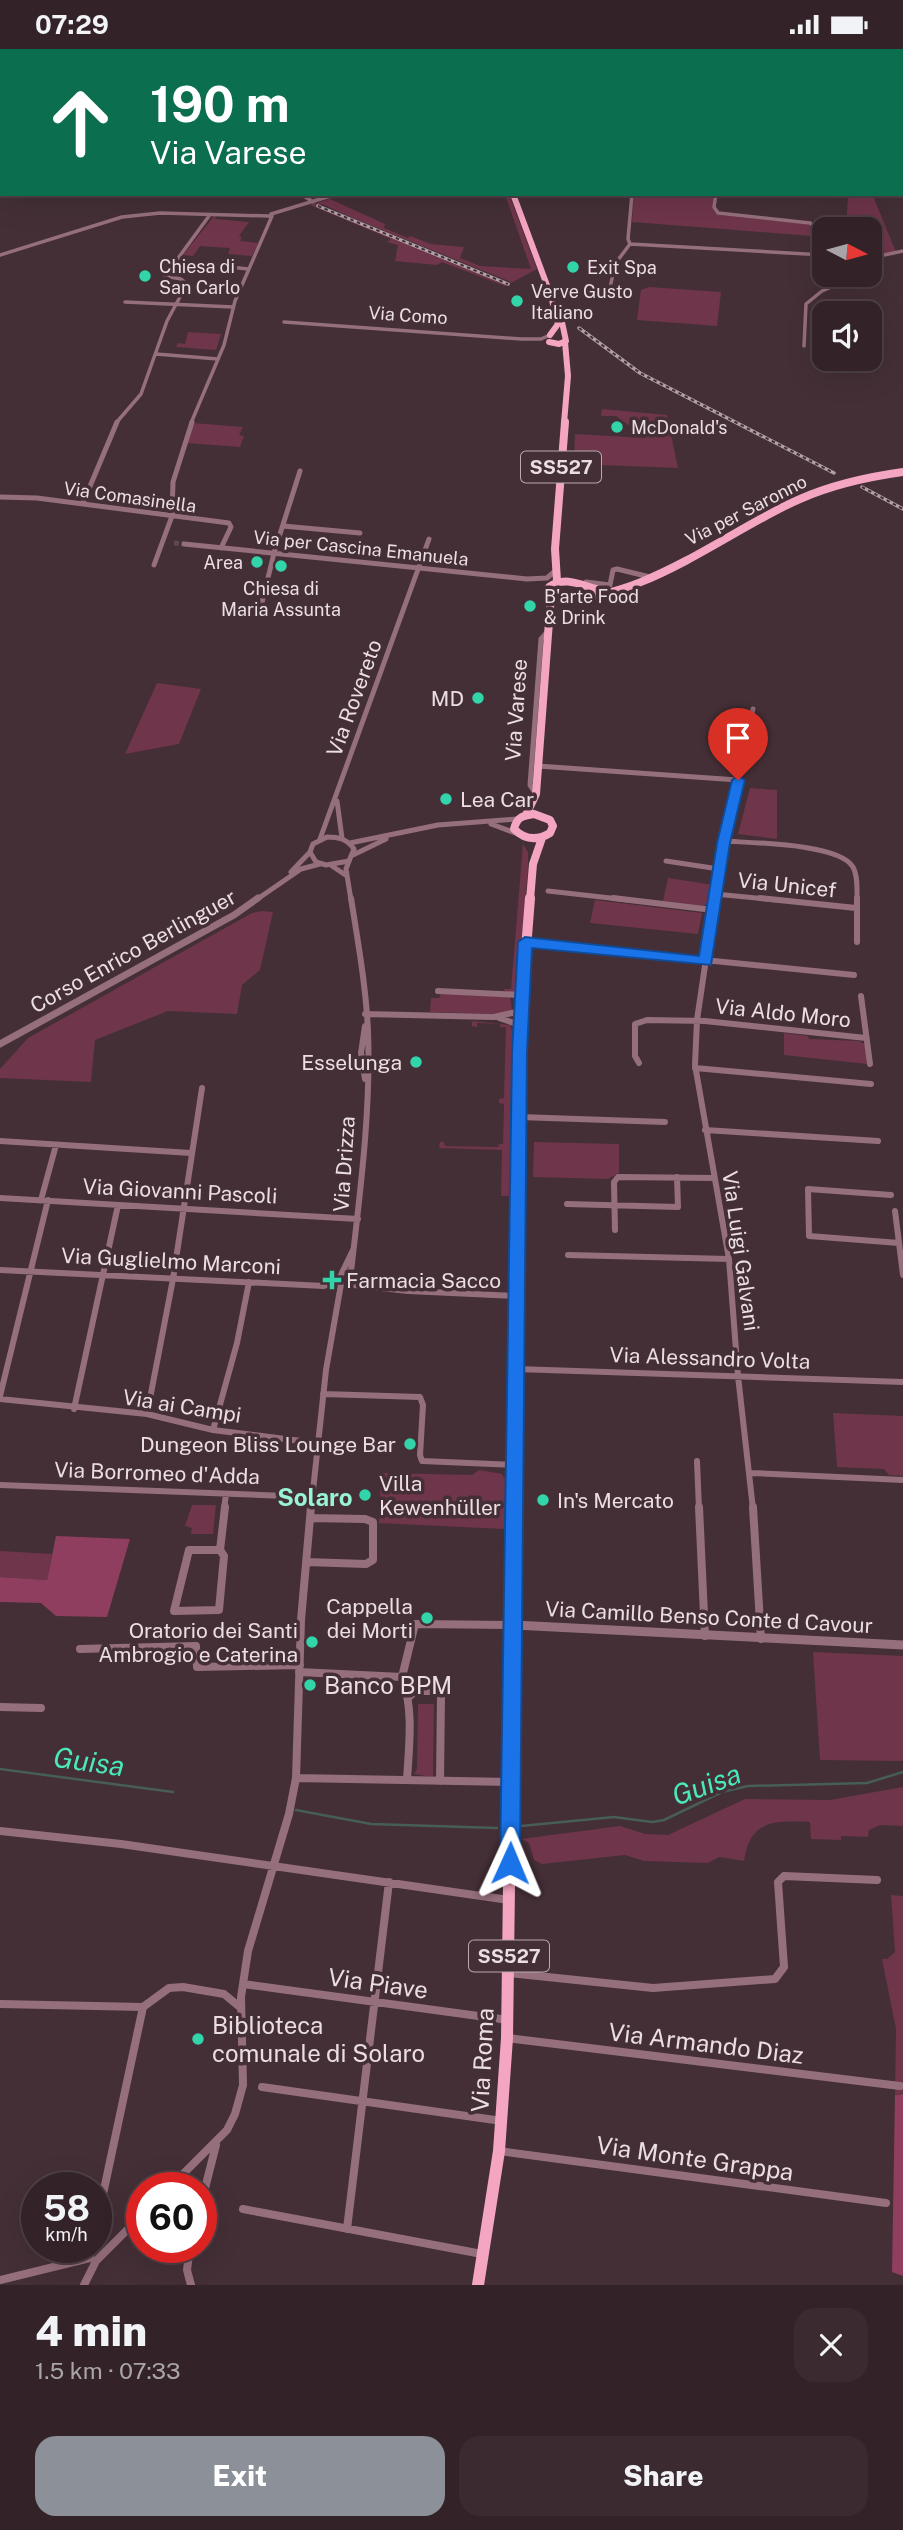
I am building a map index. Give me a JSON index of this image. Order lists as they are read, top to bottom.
{
  "streets": {
    "main road": [
      "SS527",
      "Via per Saronno",
      "Via Varese",
      "Via Roma"
    ],
    "street": [
      "Via Como",
      "Via Comasinella",
      "Via per Cascina Emanuela",
      "Via Rovereto",
      "Via Unicef",
      "Corso Enrico Berlinguer",
      "Via Aldo Moro",
      "Via Drizza",
      "Via Giovanni Pascoli",
      "Via Luigi Galvani",
      "Via Guglielmo Marconi",
      "Via Alessandro Volta",
      "Via ai Campi",
      "Via Borromeo d'Adda",
      "Via Camillo Benso Conte d Cavour",
      "Via Piave",
      "Via Armando Diaz",
      "Via Monte Grappa"
    ]
  },
  "crossings": [
    ["Via Como", "SS527"],
    ["SS527", "Via per Saronno"],
    ["SS527", "Via per Cascina Emanuela"],
    ["SS527", "Via Varese"],
    ["SS527", "Via Drizza"],
    ["SS527", "Via Guglielmo Marconi"],
    ["SS527", "Via Alessandro Volta"],
    ["SS527", "Via Camillo Benso Conte d Cavour"],
    ["SS527", "Via Roma"],
    ["Via Comasinella", "Via per Cascina Emanuela"],
    ["Via per Saronno", "Via per Cascina Emanuela"],
    ["Via per Saronno", "Via Varese"],
    ["Via per Cascina Emanuela", "Via Rovereto"],
    ["Via Rovereto", "Corso Enrico Berlinguer"],
    ["Via Rovereto", "Via Drizza"],
    ["Via Unicef", "Via Luigi Galvani"],
    ["Corso Enrico Berlinguer", "Via Drizza"],
    ["Via Aldo Moro", "Via Luigi Galvani"],
    ["Via Drizza", "Via Giovanni Pascoli"],
    ["Via Drizza", "Via Guglielmo Marconi"],
    ["Via Luigi Galvani", "Via Alessandro Volta"],
    ["Via Luigi Galvani", "Via Camillo Benso Conte d Cavour"],
    ["Via Camillo Benso Conte d Cavour", "Via Roma"],
    ["Via Piave", "Via Roma"],
    ["Via Armando Diaz", "Via Roma"],
    ["Via Roma", "Via Monte Grappa"]
  ],
  "districts": ["Solaro"],
  "water": ["Guisa"],
  "places": {
    "other": [
      "Exit Spa",
      "Chiesa di San Carlo",
      "Verve Gusto Italiano",
      "McDonald's",
      "Area",
      "Chiesa di Maria Assunta",
      "B'arte Food & Drink",
      "MD",
      "Lea Car",
      "Esselunga",
      "Dungeon Bliss Lounge Bar",
      "Villa Kewenhüller",
      "In's Mercato",
      "Cappella dei Morti",
      "Oratorio dei Santi Ambrogio e Caterina",
      "Banco BPM",
      "Biblioteca comunale di Solaro"
    ],
    "health": ["Farmacia Sacco"]
  },
  "north": "right",
  "page": {
    "status": "07:29",
    "turn": ["190 m", "Via Varese"],
    "speed": "58 km/h",
    "limit": "60",
    "heading": ["4 min", "1.5 km · 07:33"],
    "buttons": ["Exit", "Share"]
  }
}
